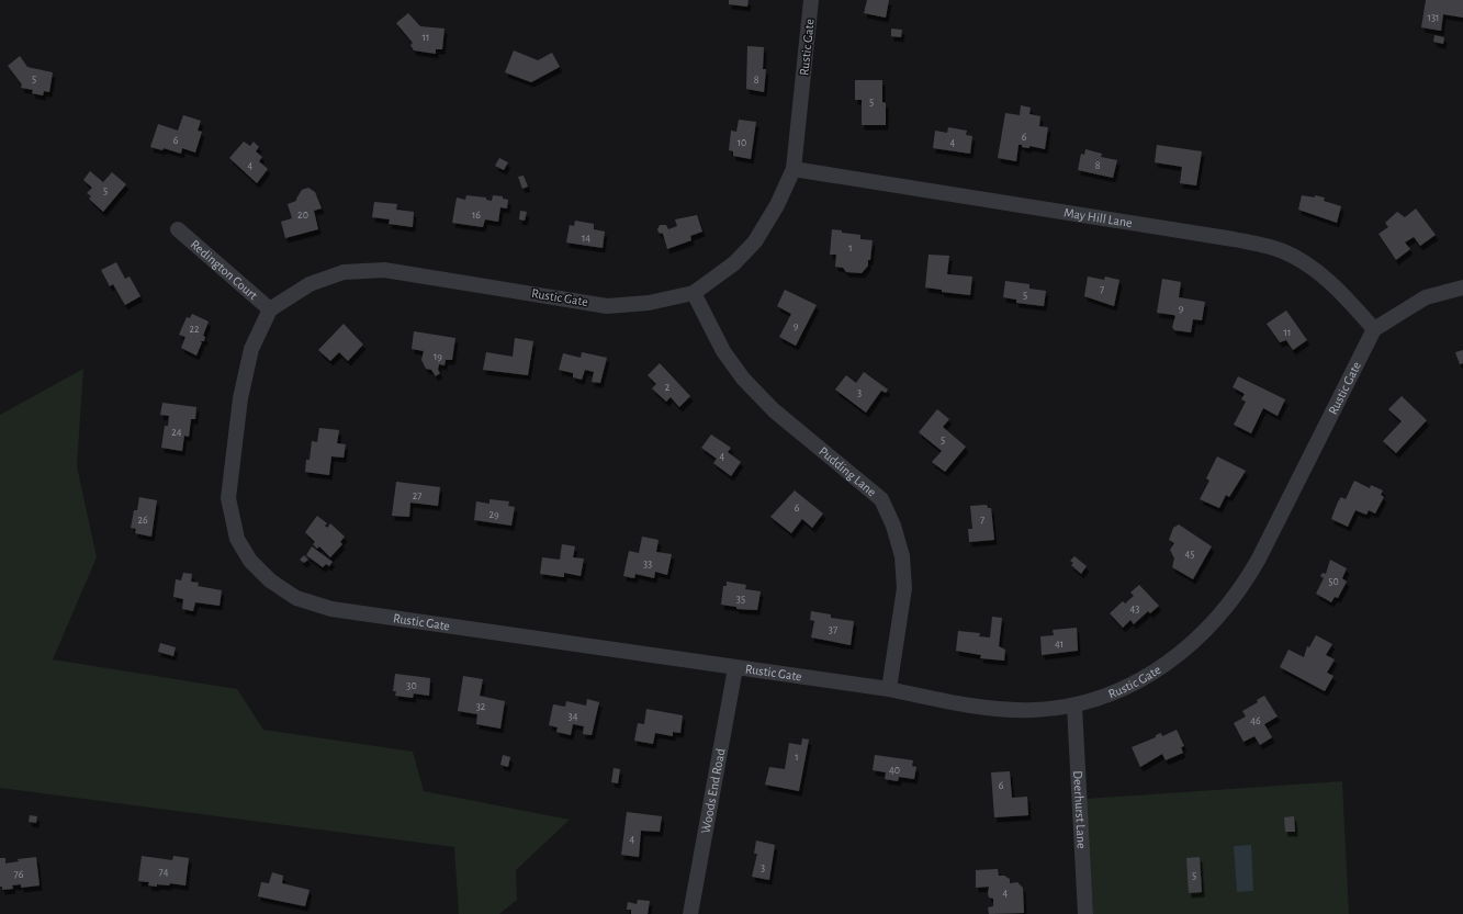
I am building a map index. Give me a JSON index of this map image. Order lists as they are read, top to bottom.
{
  "streets": {
    "street": [
      "Rustic Gate",
      "May Hill Lane",
      "Redington Court",
      "Pudding Lane",
      "Woods End Road",
      "Deerhurst Lane"
    ]
  },
  "crossings": [
    ["Rustic Gate", "May Hill Lane"],
    ["Rustic Gate", "Redington Court"],
    ["Rustic Gate", "Pudding Lane"],
    ["Rustic Gate", "Woods End Road"],
    ["Rustic Gate", "Deerhurst Lane"]
  ],
  "house_numbers": [
    "131",
    "11",
    "5",
    "8",
    "5",
    "6",
    "6",
    "10",
    "4",
    "4",
    "8",
    "5",
    "20",
    "16",
    "14",
    "1",
    "7",
    "5",
    "9",
    "9",
    "22",
    "11",
    "19",
    "2",
    "3",
    "24",
    "5",
    "4",
    "27",
    "6",
    "29",
    "26",
    "7",
    "45",
    "33",
    "50",
    "35",
    "43",
    "37",
    "41",
    "30",
    "32",
    "34",
    "46",
    "1",
    "40",
    "6",
    "4",
    "3",
    "74",
    "76",
    "5",
    "4"
  ]
}
